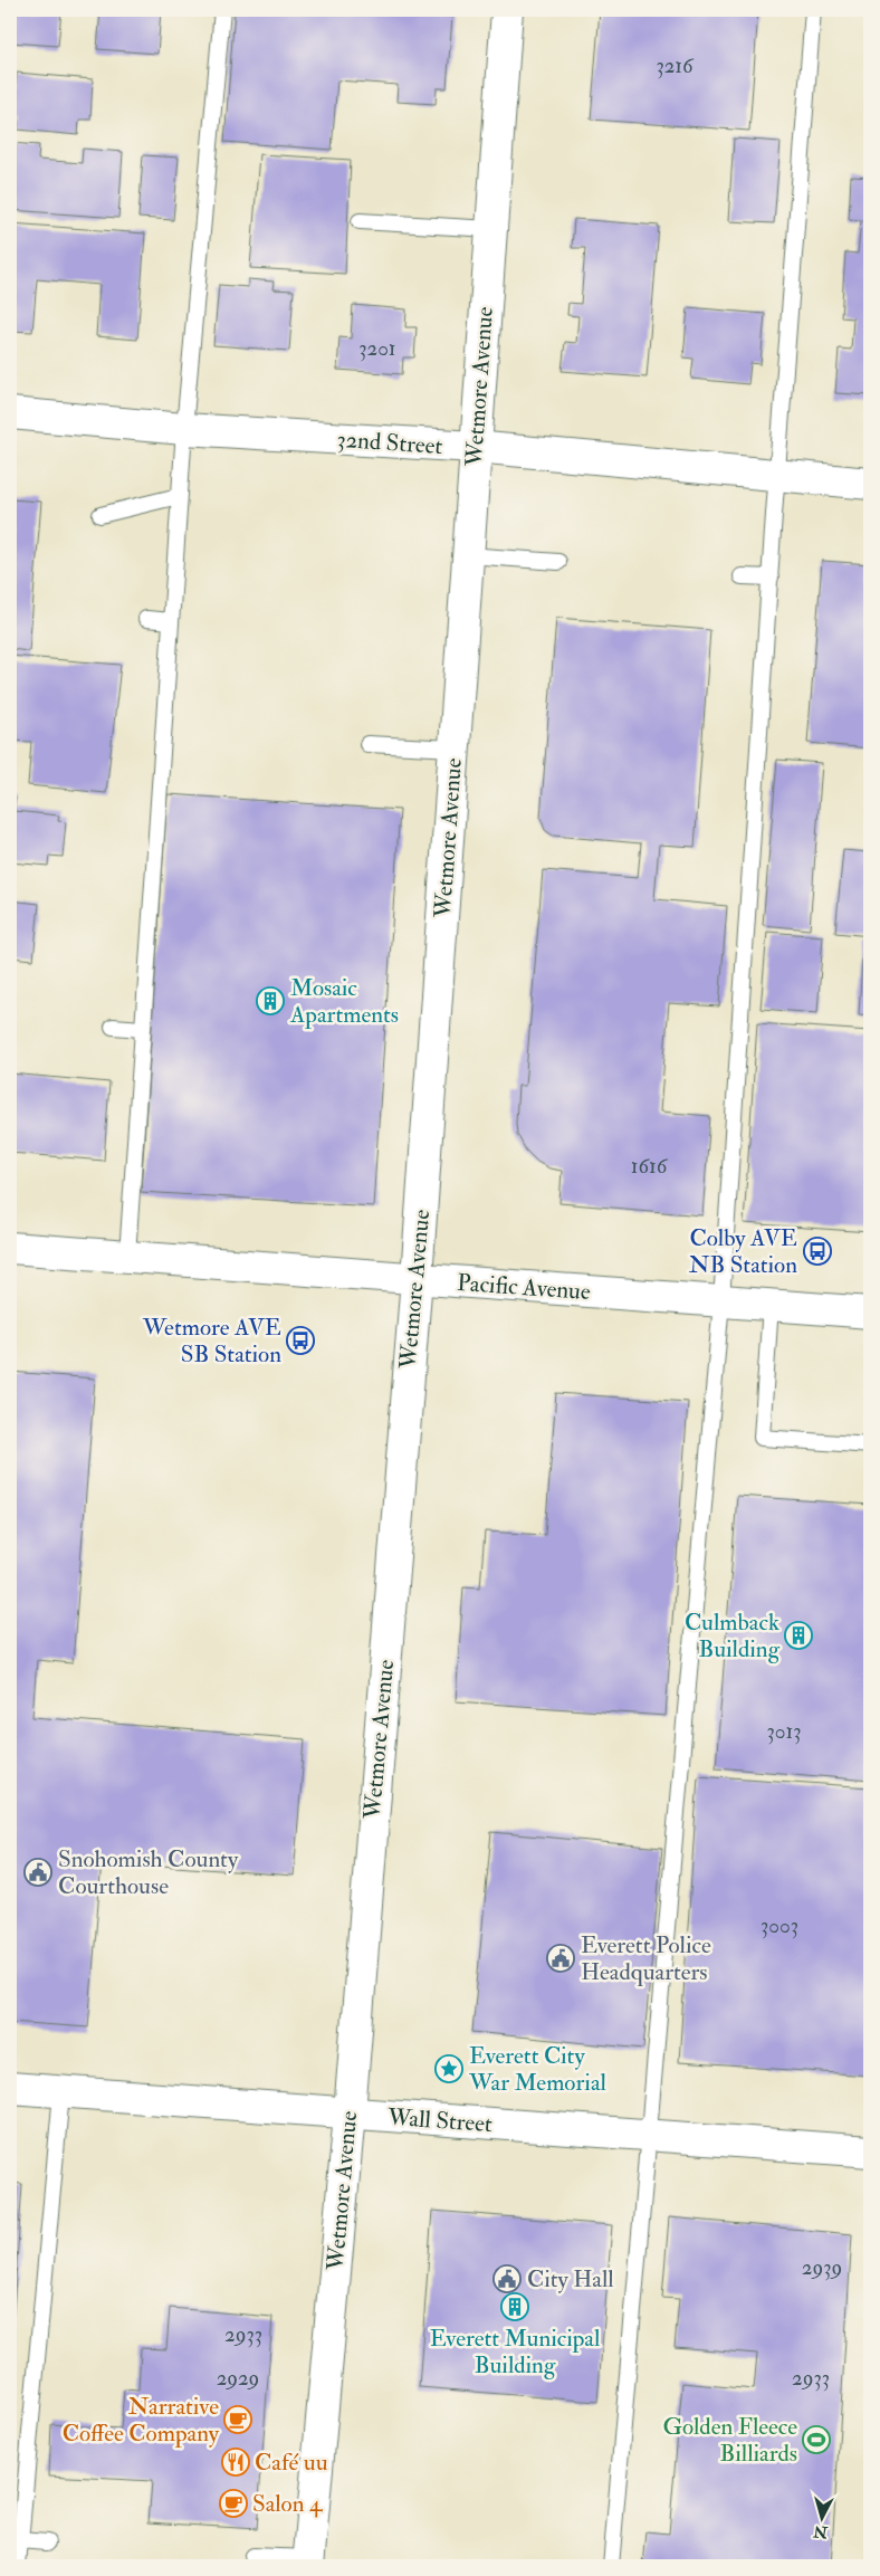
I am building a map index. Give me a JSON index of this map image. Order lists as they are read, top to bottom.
{
  "streets": {
    "street": [
      "Wetmore Avenue",
      "32nd Street",
      "Pacific Avenue",
      "Wall Street"
    ]
  },
  "crossings": [
    ["Wetmore Avenue", "32nd Street"],
    ["Wetmore Avenue", "Pacific Avenue"],
    ["Wetmore Avenue", "Wall Street"]
  ],
  "places": {
    "building": ["Mosaic Apartments", "Culmback Building", "Everett Municipal Building"],
    "bus stop": ["Colby AVE NB Station", "Wetmore AVE SB Station"],
    "public building": ["Snohomish County Courthouse", "Everett Police Headquarters", "City Hall"],
    "place": ["Everett City War Memorial"],
    "cafe": ["Narrative Coffee Company", "Salon 4"],
    "sports": ["Golden Fleece Billiards"],
    "restaurant": ["Café uu"]
  },
  "house_numbers": [
    "3216",
    "3201",
    "1616",
    "3013",
    "3003",
    "2939",
    "2933",
    "2929",
    "2933"
  ],
  "north": "bottom"
}
